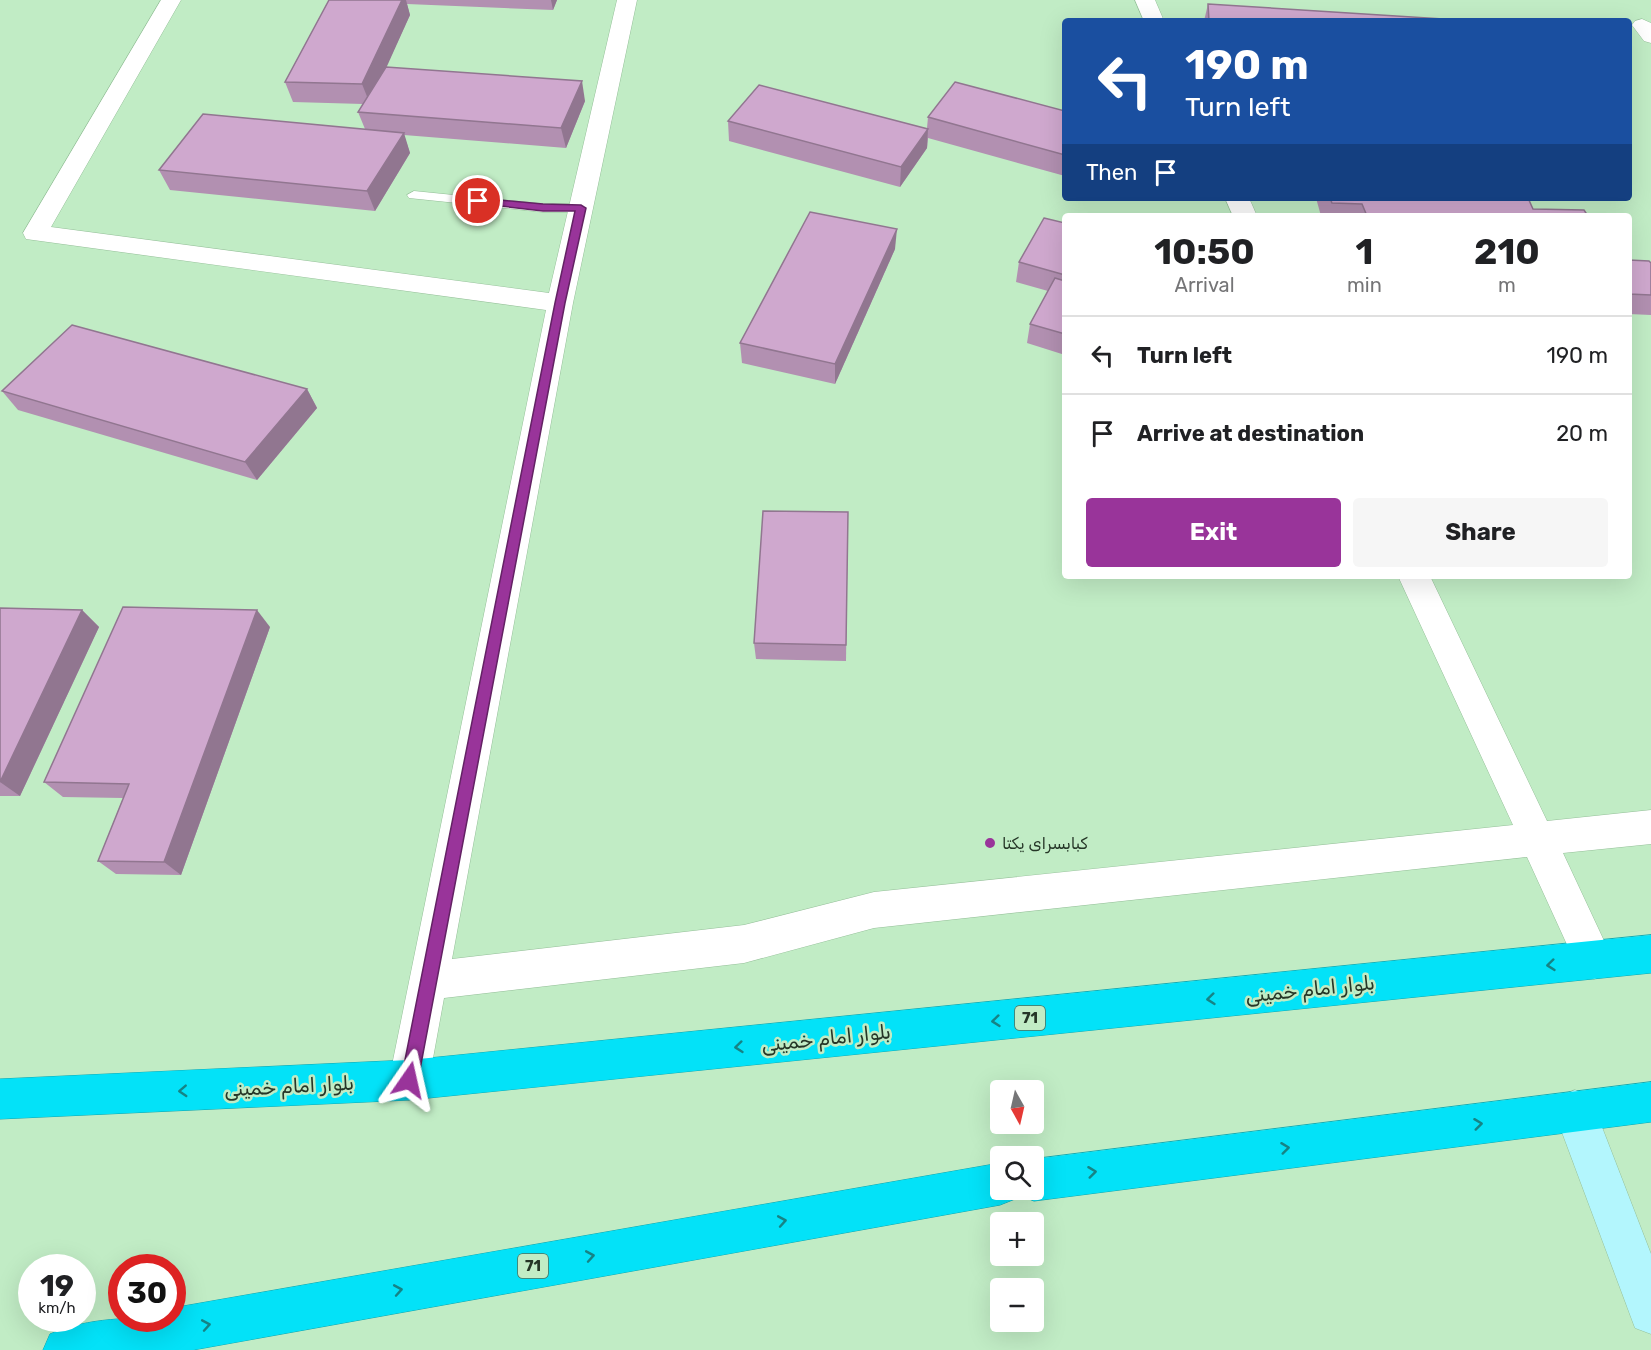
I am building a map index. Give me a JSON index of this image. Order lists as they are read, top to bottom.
{
  "streets": {
    "highway": ["بلوار امام خمینی", "71"]
  },
  "places": ["کبابسرای یکتا"],
  "north": "bottom",
  "page": {
    "turn": ["190 m", "Turn left"],
    "then": "Then",
    "eta": [
      "10:50",
      "Arrival",
      "1",
      "min",
      "210",
      "m"
    ],
    "list": [
      {
        "name": "Turn left",
        "value": "190 m"
      },
      {
        "name": "Arrive at destination",
        "value": "20 m"
      }
    ],
    "buttons": ["Exit", "Share"],
    "map_buttons": ["+", "−"],
    "speed": "19 km/h",
    "limit": "30"
  }
}
